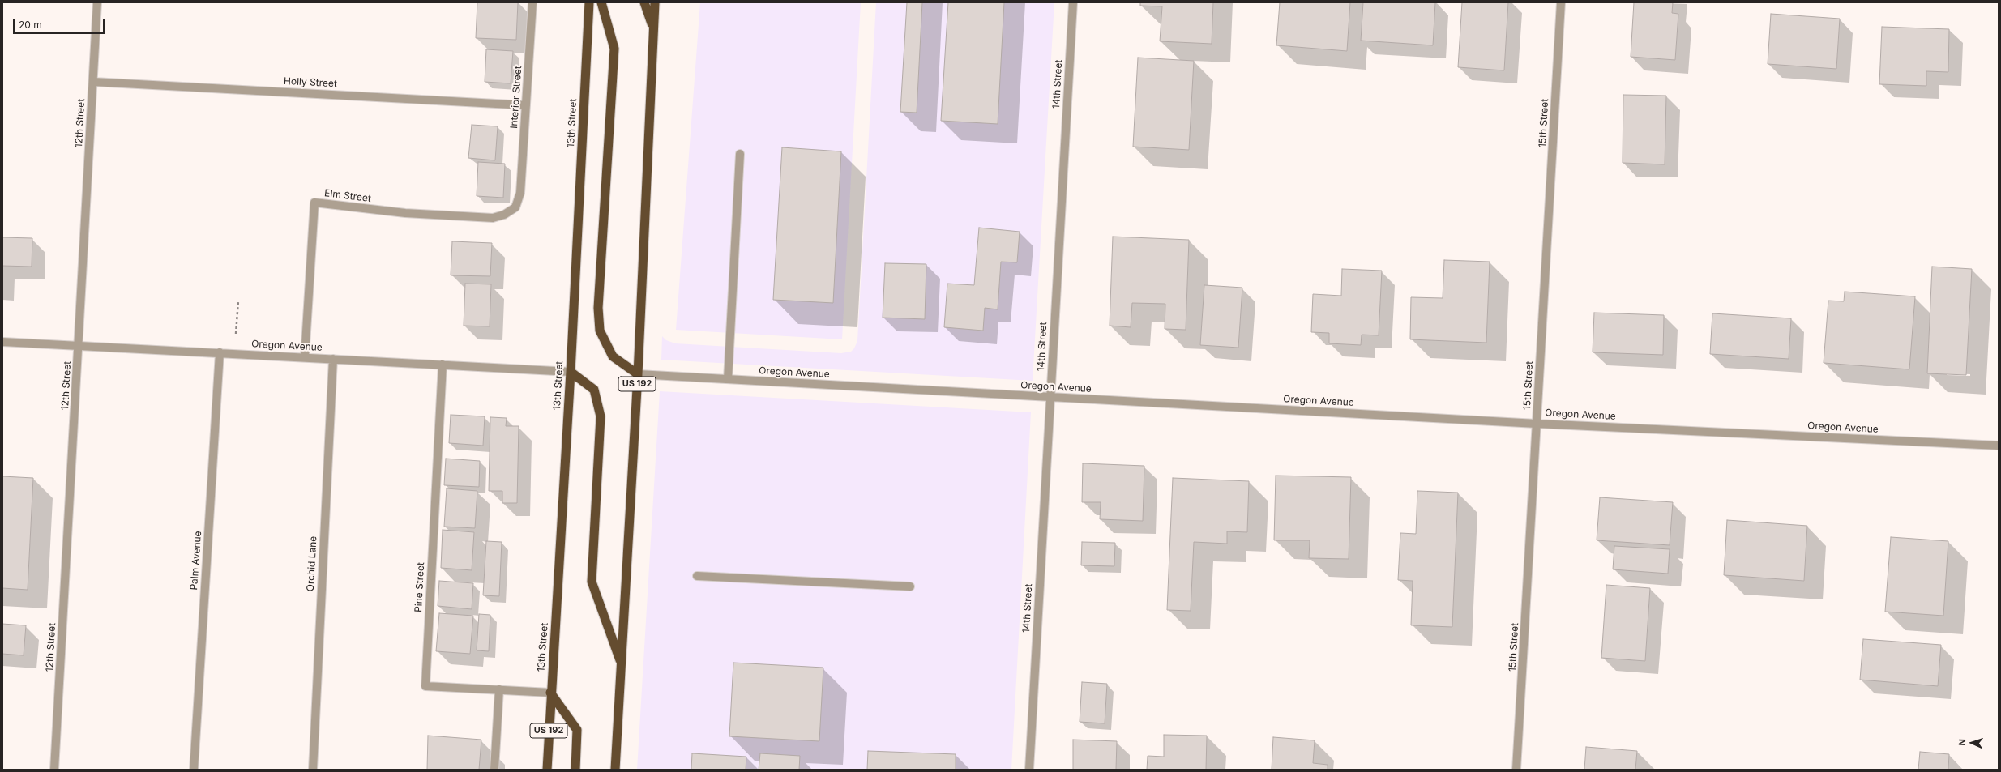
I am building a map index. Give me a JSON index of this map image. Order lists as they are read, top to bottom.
{
  "streets": {
    "highway": ["13th Street", "US 192"],
    "street": [
      "Holly Street",
      "14th Street",
      "Interior Street",
      "12th Street",
      "15th Street",
      "Elm Street",
      "Oregon Avenue",
      "Palm Avenue",
      "Orchid Lane",
      "Pine Street"
    ]
  },
  "crossings": [
    ["Holly Street", "Interior Street"],
    ["Holly Street", "12th Street"],
    ["14th Street", "Oregon Avenue"],
    ["Interior Street", "Elm Street"],
    ["12th Street", "Oregon Avenue"],
    ["13th Street", "Oregon Avenue"],
    ["13th Street", "Pine Street"],
    ["15th Street", "Oregon Avenue"],
    ["Elm Street", "Oregon Avenue"],
    ["Oregon Avenue", "US 192"],
    ["Oregon Avenue", "Palm Avenue"],
    ["Oregon Avenue", "Orchid Lane"],
    ["Oregon Avenue", "Pine Street"]
  ],
  "scale_bar": "20 m",
  "north": "left"
}
